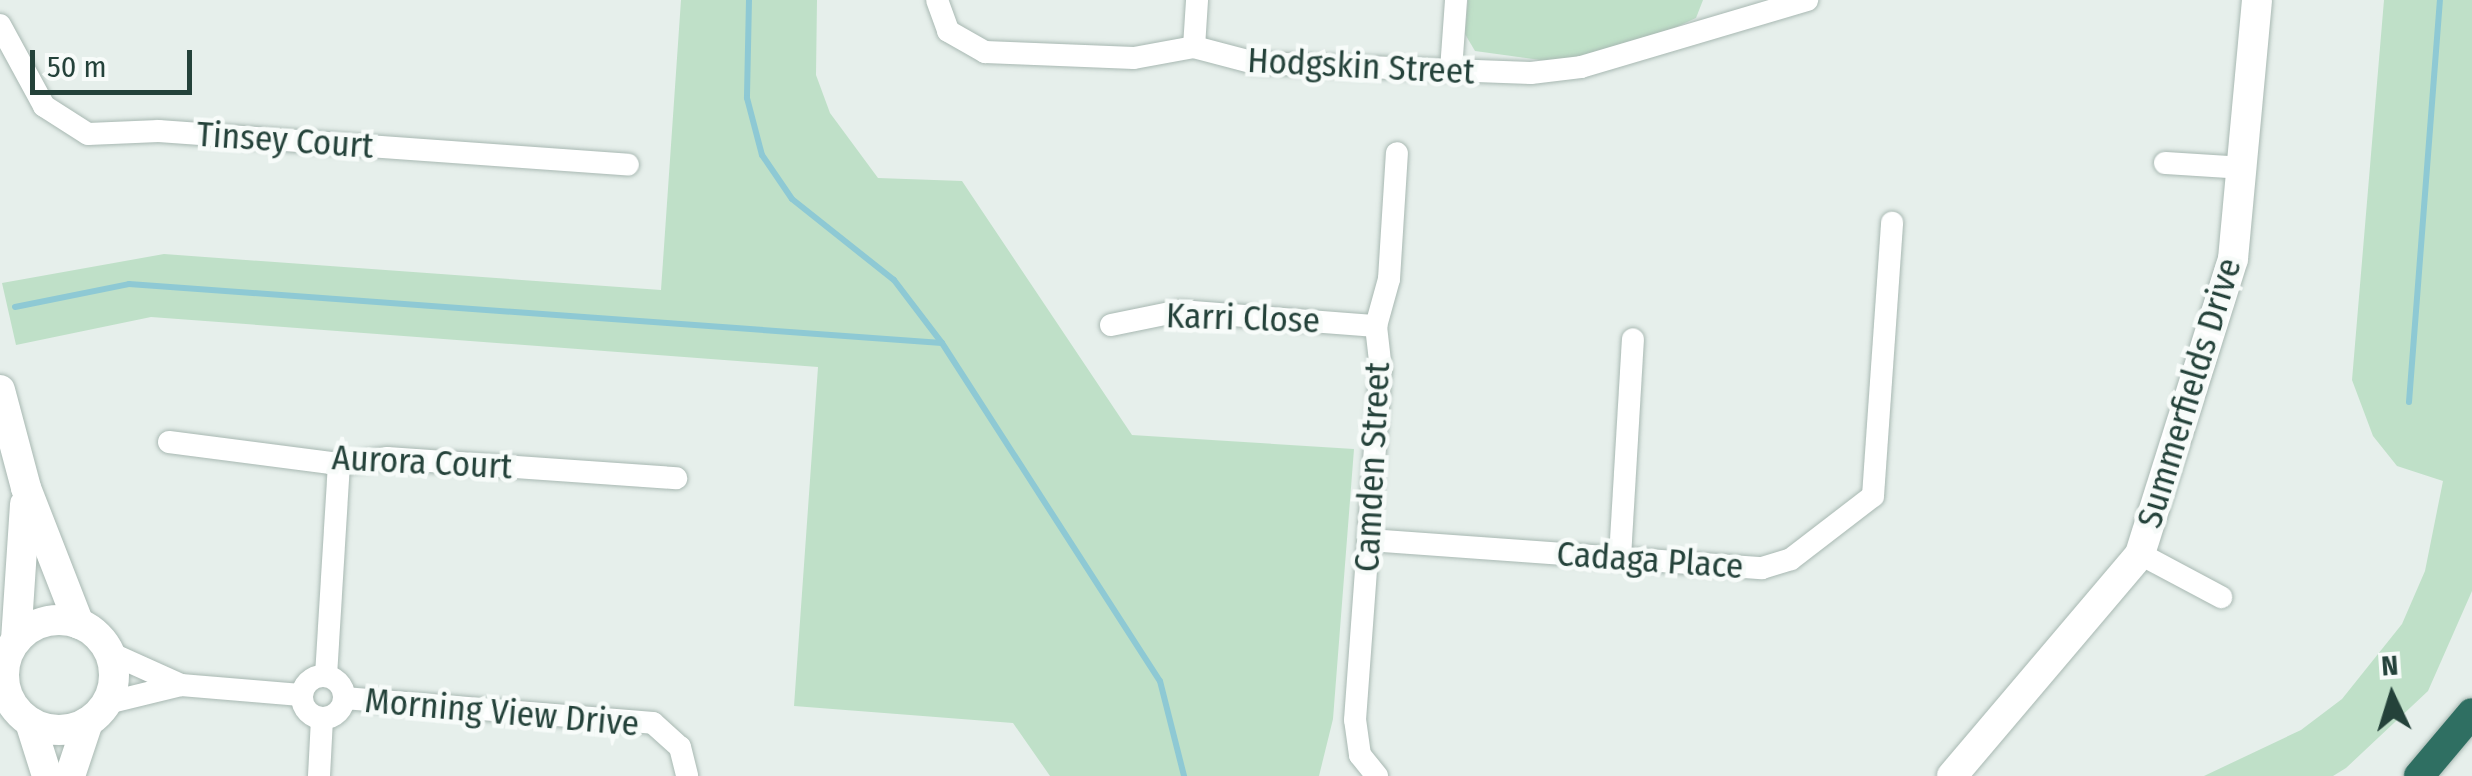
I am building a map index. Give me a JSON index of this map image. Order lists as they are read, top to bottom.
{
  "streets": {
    "street": [
      "Hodgskin Street",
      "Tinsey Court",
      "Karri Close",
      "Summerfields Drive",
      "Aurora Court",
      "Camden Street",
      "Cadaga Place",
      "Morning View Drive"
    ]
  },
  "crossings": [
    ["Karri Close", "Camden Street"],
    ["Camden Street", "Cadaga Place"]
  ],
  "scale_bar": "50 m",
  "north": "top"
}
